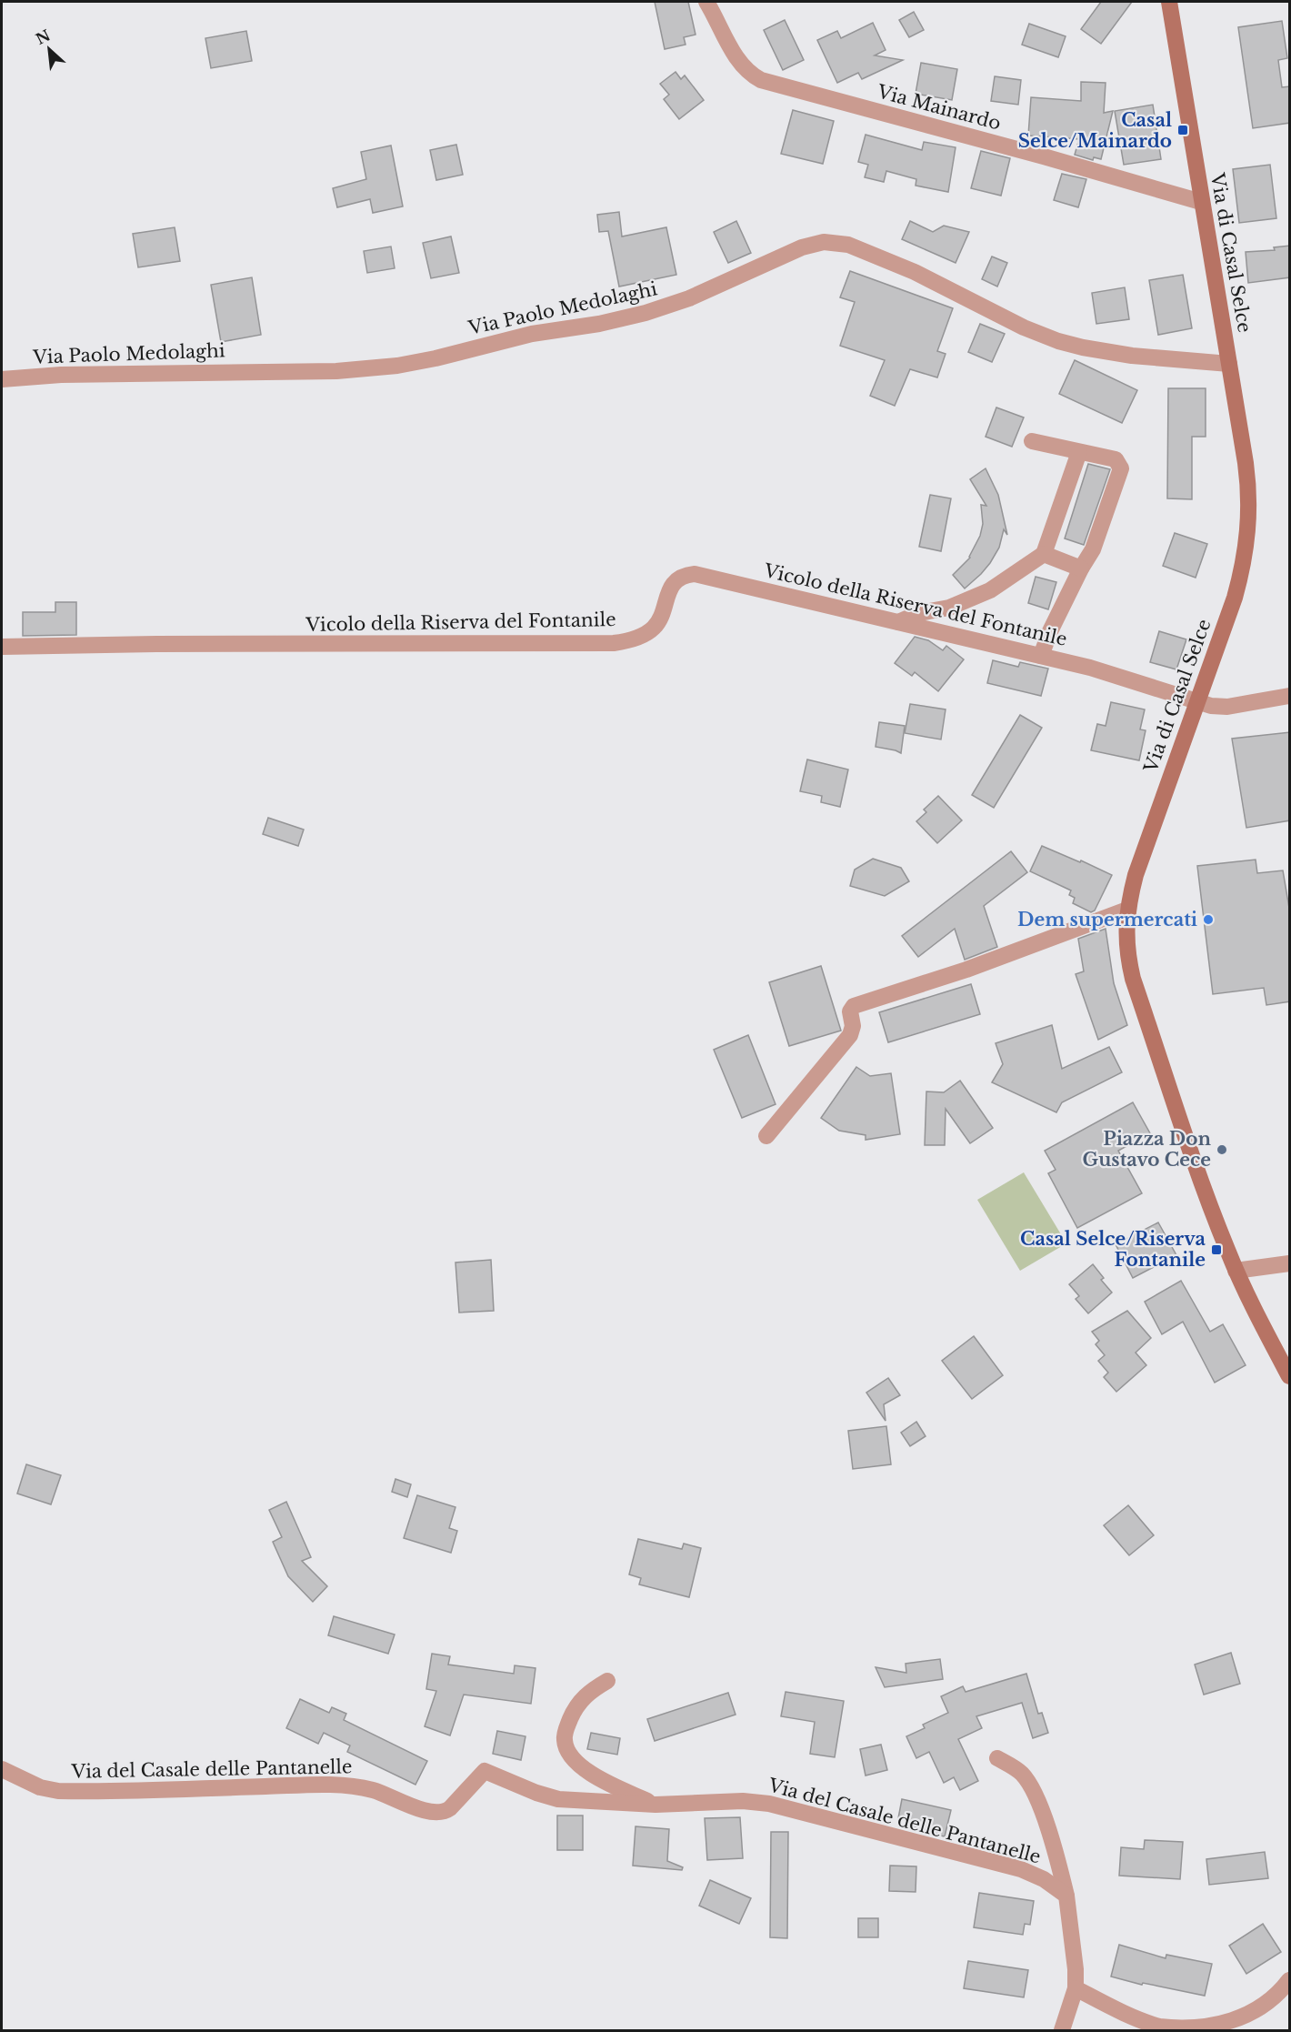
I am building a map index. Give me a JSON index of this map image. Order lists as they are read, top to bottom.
{
  "streets": {
    "main road": ["Via di Casal Selce"],
    "street": [
      "Via Mainardo",
      "Via Paolo Medolaghi",
      "Vicolo della Riserva del Fontanile",
      "Via del Casale delle Pantanelle"
    ]
  },
  "crossings": [
    ["Via Mainardo", "Via di Casal Selce"],
    ["Via di Casal Selce", "Via Paolo Medolaghi"],
    ["Via di Casal Selce", "Vicolo della Riserva del Fontanile"]
  ],
  "places": {
    "transit": ["Casal Selce/Mainardo", "Casal Selce/Riserva Fontanile"],
    "other": ["Dem supermercati", "Piazza Don Gustavo Cece"]
  },
  "north": "top left"
}
